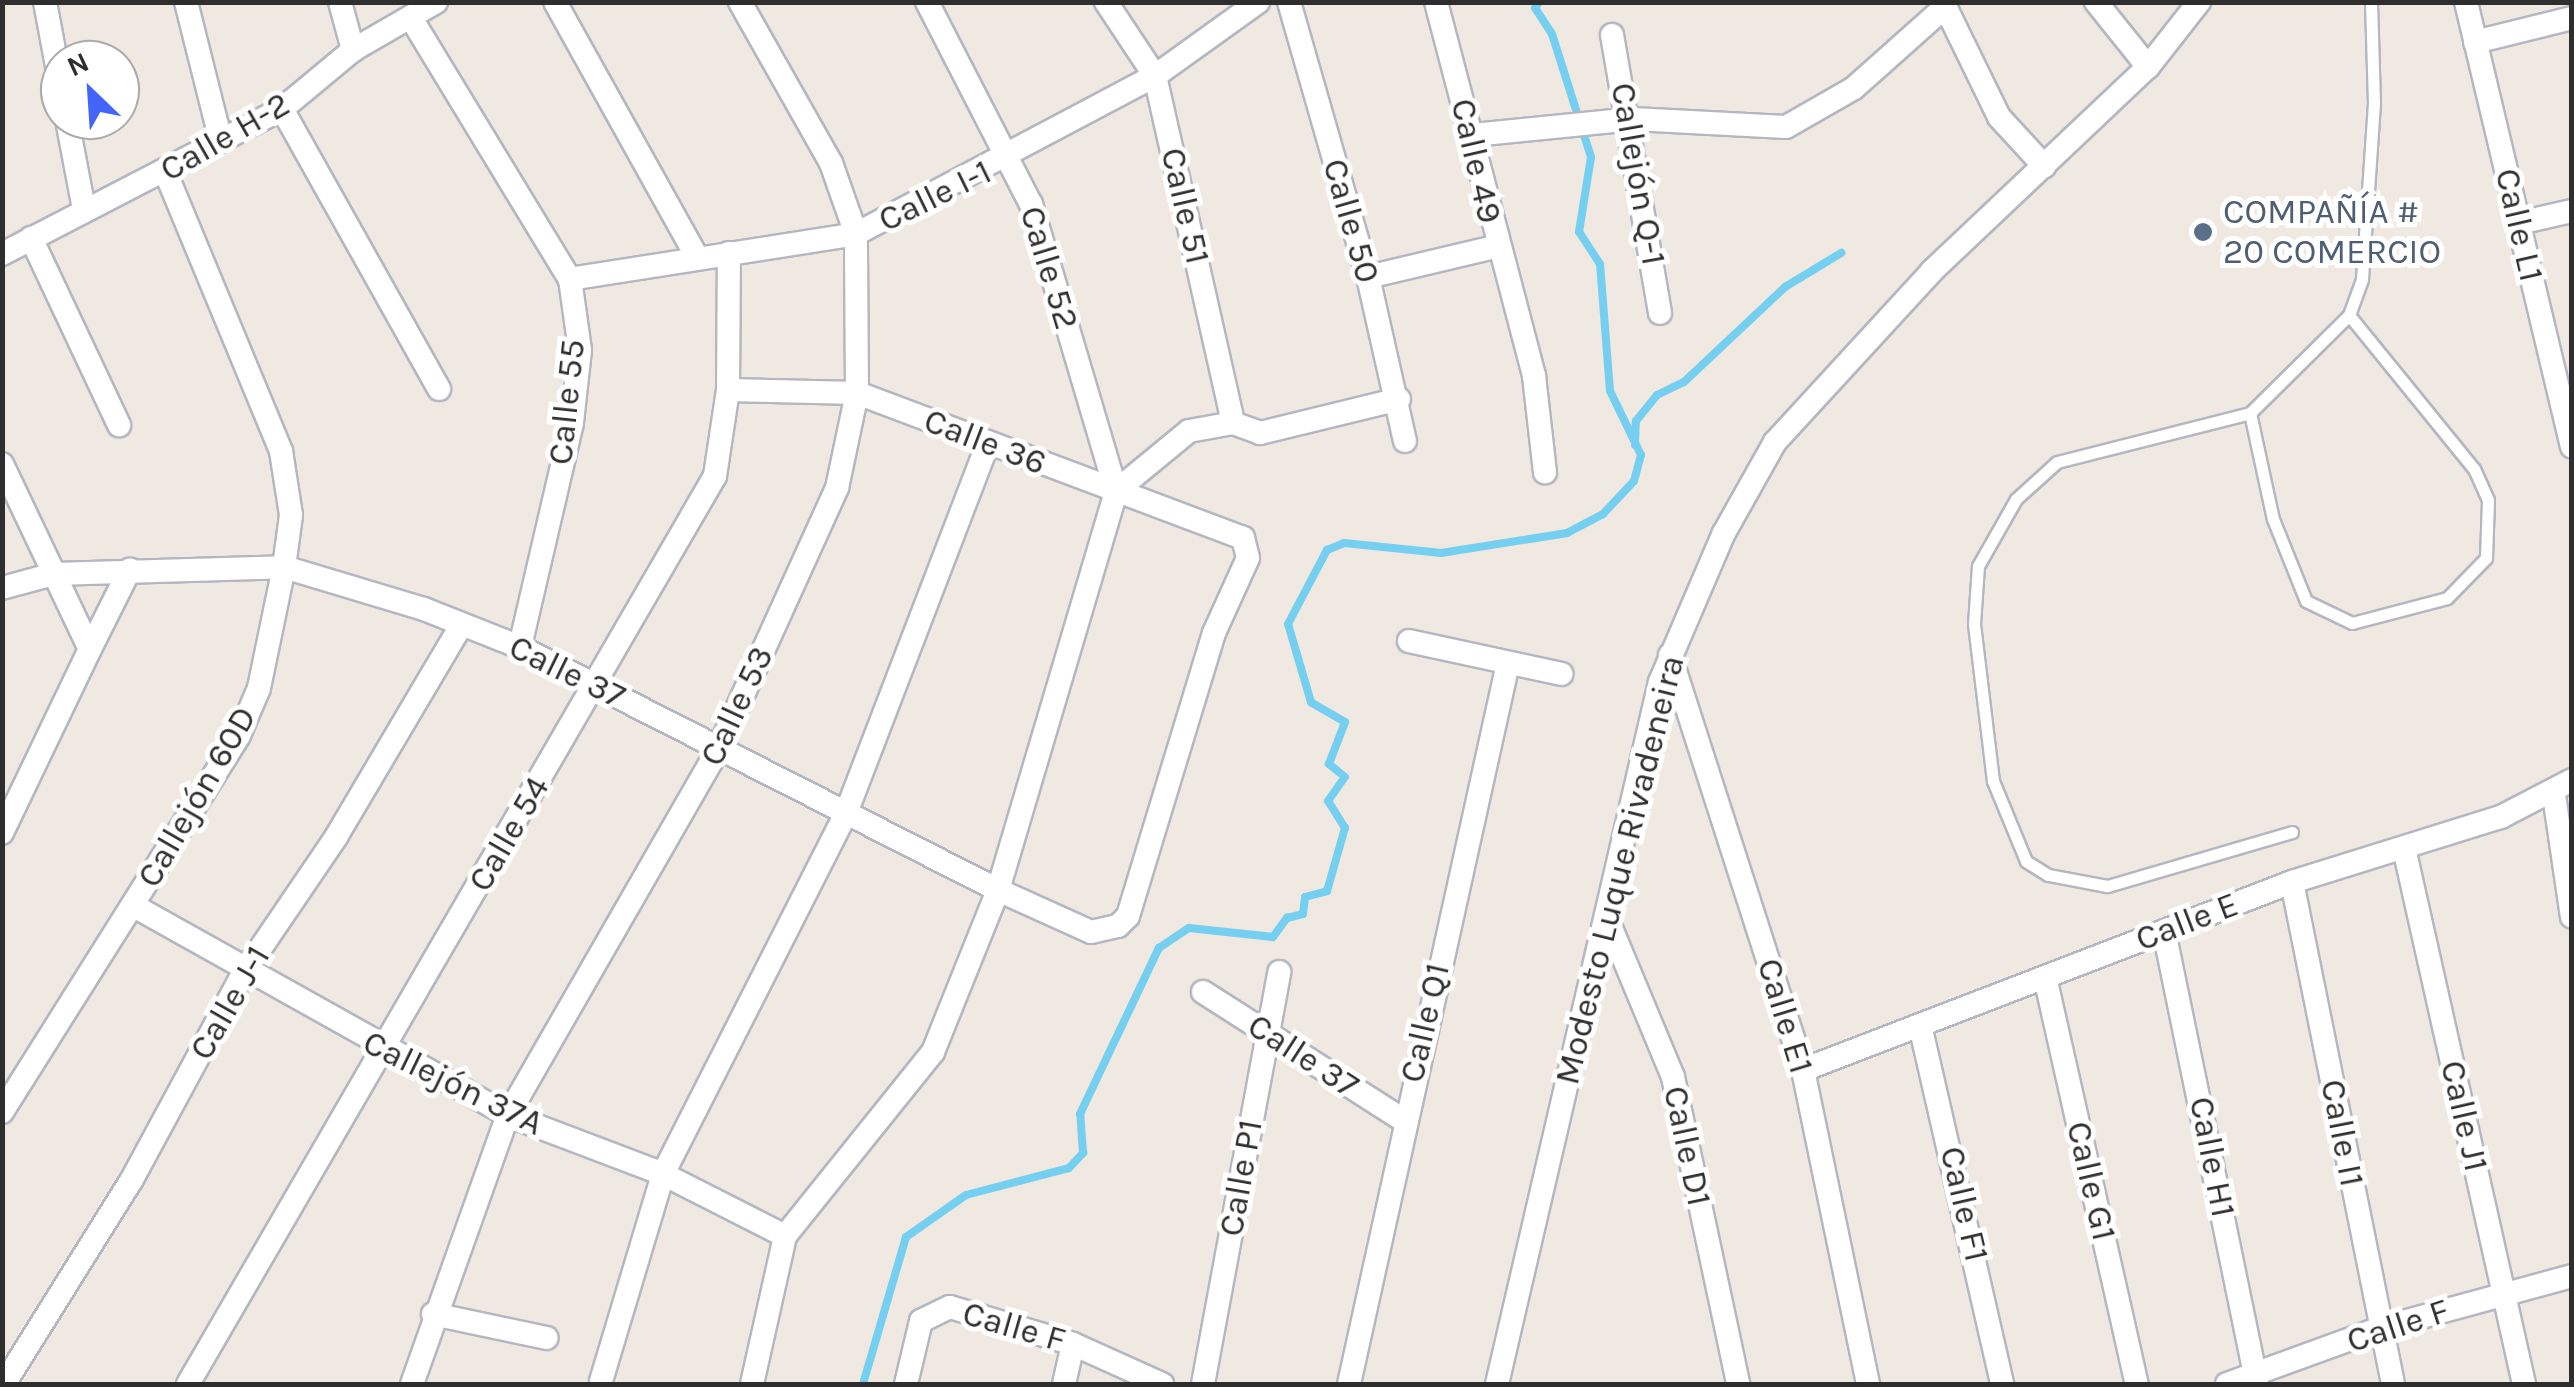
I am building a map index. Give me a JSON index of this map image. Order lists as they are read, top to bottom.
{
  "streets": {
    "street": [
      "Calle H-2",
      "Calle 49",
      "Callejón Q-1",
      "Calle I-1",
      "Calle 51",
      "Calle 50",
      "Calle L1",
      "Calle 52",
      "Calle 55",
      "Calle 36",
      "Calle 37",
      "Calle 53",
      "Callejón 60D",
      "Calle 54",
      "Modesto Luque Rivadeneira",
      "Calle E",
      "Calle J-1",
      "Calle E1",
      "Calle Q1",
      "Callejón 37A",
      "Calle J1",
      "Calle I1",
      "Calle D1",
      "Calle H1",
      "Calle P1",
      "Calle G1",
      "Calle F1",
      "Calle F"
    ]
  },
  "crossings": [
    ["Calle H-2", "Calle 55"],
    ["Calle H-2", "Callejón 60D"],
    ["Calle I-1", "Calle 51"],
    ["Calle I-1", "Calle 52"],
    ["Calle I-1", "Calle 55"],
    ["Calle I-1", "Calle 53"],
    ["Calle I-1", "Calle 54"],
    ["Calle 52", "Calle 36"],
    ["Calle 55", "Calle 37"],
    ["Calle 36", "Calle 37"],
    ["Calle 36", "Calle 53"],
    ["Calle 36", "Calle 54"],
    ["Calle 37", "Calle 53"],
    ["Calle 37", "Callejón 60D"],
    ["Calle 37", "Calle 54"],
    ["Calle 37", "Calle J-1"],
    ["Calle 37", "Calle Q1"],
    ["Calle 37", "Calle P1"],
    ["Calle 53", "Callejón 37A"],
    ["Callejón 60D", "Callejón 37A"],
    ["Calle 54", "Callejón 37A"],
    ["Modesto Luque Rivadeneira", "Calle E1"],
    ["Modesto Luque Rivadeneira", "Calle D1"],
    ["Calle E", "Calle E1"],
    ["Calle E", "Calle J1"],
    ["Calle E", "Calle I1"],
    ["Calle E", "Calle H1"],
    ["Calle E", "Calle G1"],
    ["Calle E", "Calle F1"],
    ["Calle J-1", "Callejón 37A"],
    ["Calle J1", "Calle F"],
    ["Calle I1", "Calle F"],
    ["Calle H1", "Calle F"]
  ],
  "places": ["COMPAÑÍA # 20 COMERCIO"],
  "north": "top left"
}
